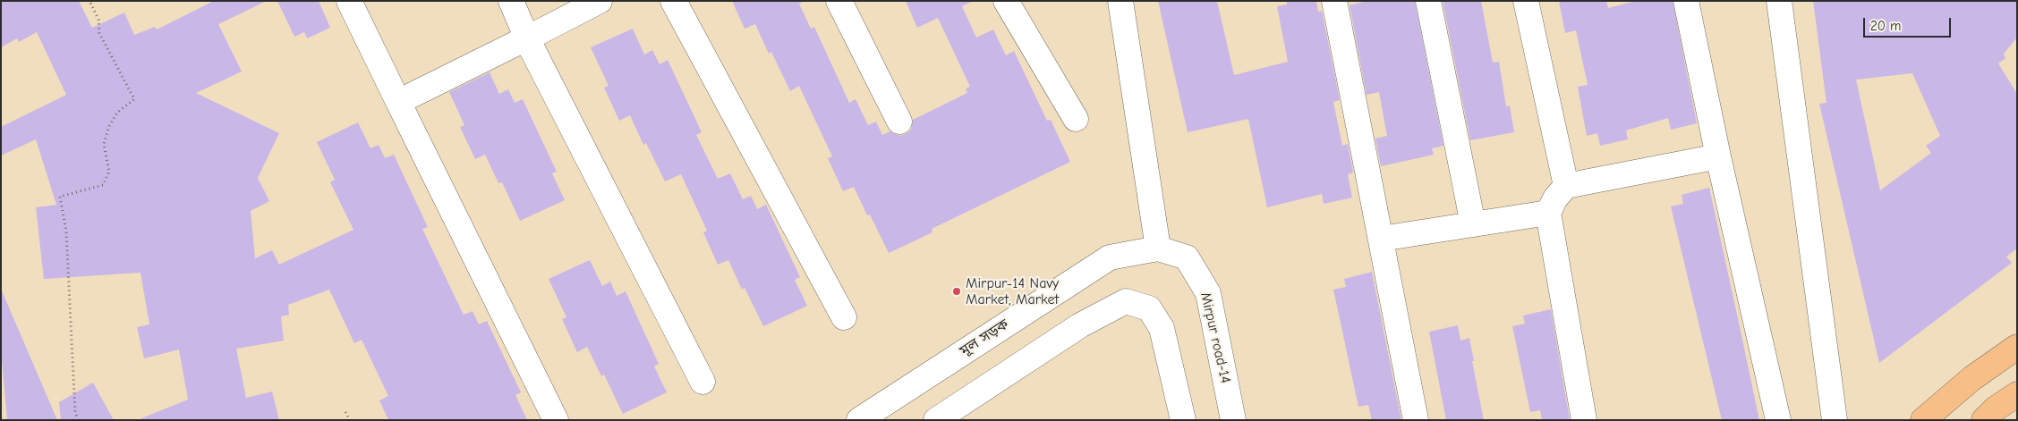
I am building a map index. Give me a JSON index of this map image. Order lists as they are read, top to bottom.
{
  "streets": {
    "street": ["মূল সড়ক", "Mirpur road-14"]
  },
  "crossings": [
    ["মূল সড়ক", "Mirpur road-14"]
  ],
  "places": ["Mirpur-14 Navy Market, Market"],
  "scale_bar": "20 m"
}
